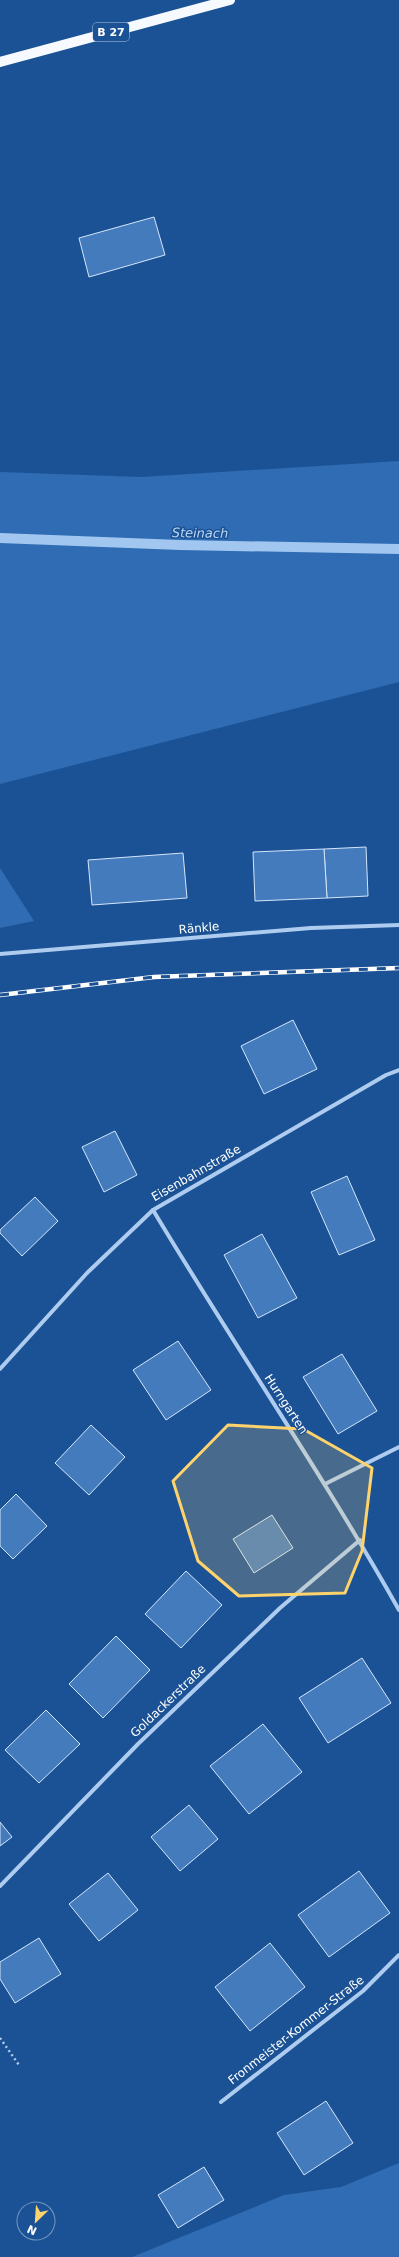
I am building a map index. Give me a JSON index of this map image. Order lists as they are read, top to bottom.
{
  "streets": {
    "main road": ["B 27"],
    "street": [
      "Ränkle",
      "Eisenbahnstraße",
      "Hurngarten",
      "Goldackerstraße",
      "Fronmeister-Kommer-Straße"
    ]
  },
  "crossings": [
    ["Eisenbahnstraße", "Hurngarten"],
    ["Hurngarten", "Goldackerstraße"]
  ],
  "water": ["Steinach"],
  "north": "bottom left"
}
